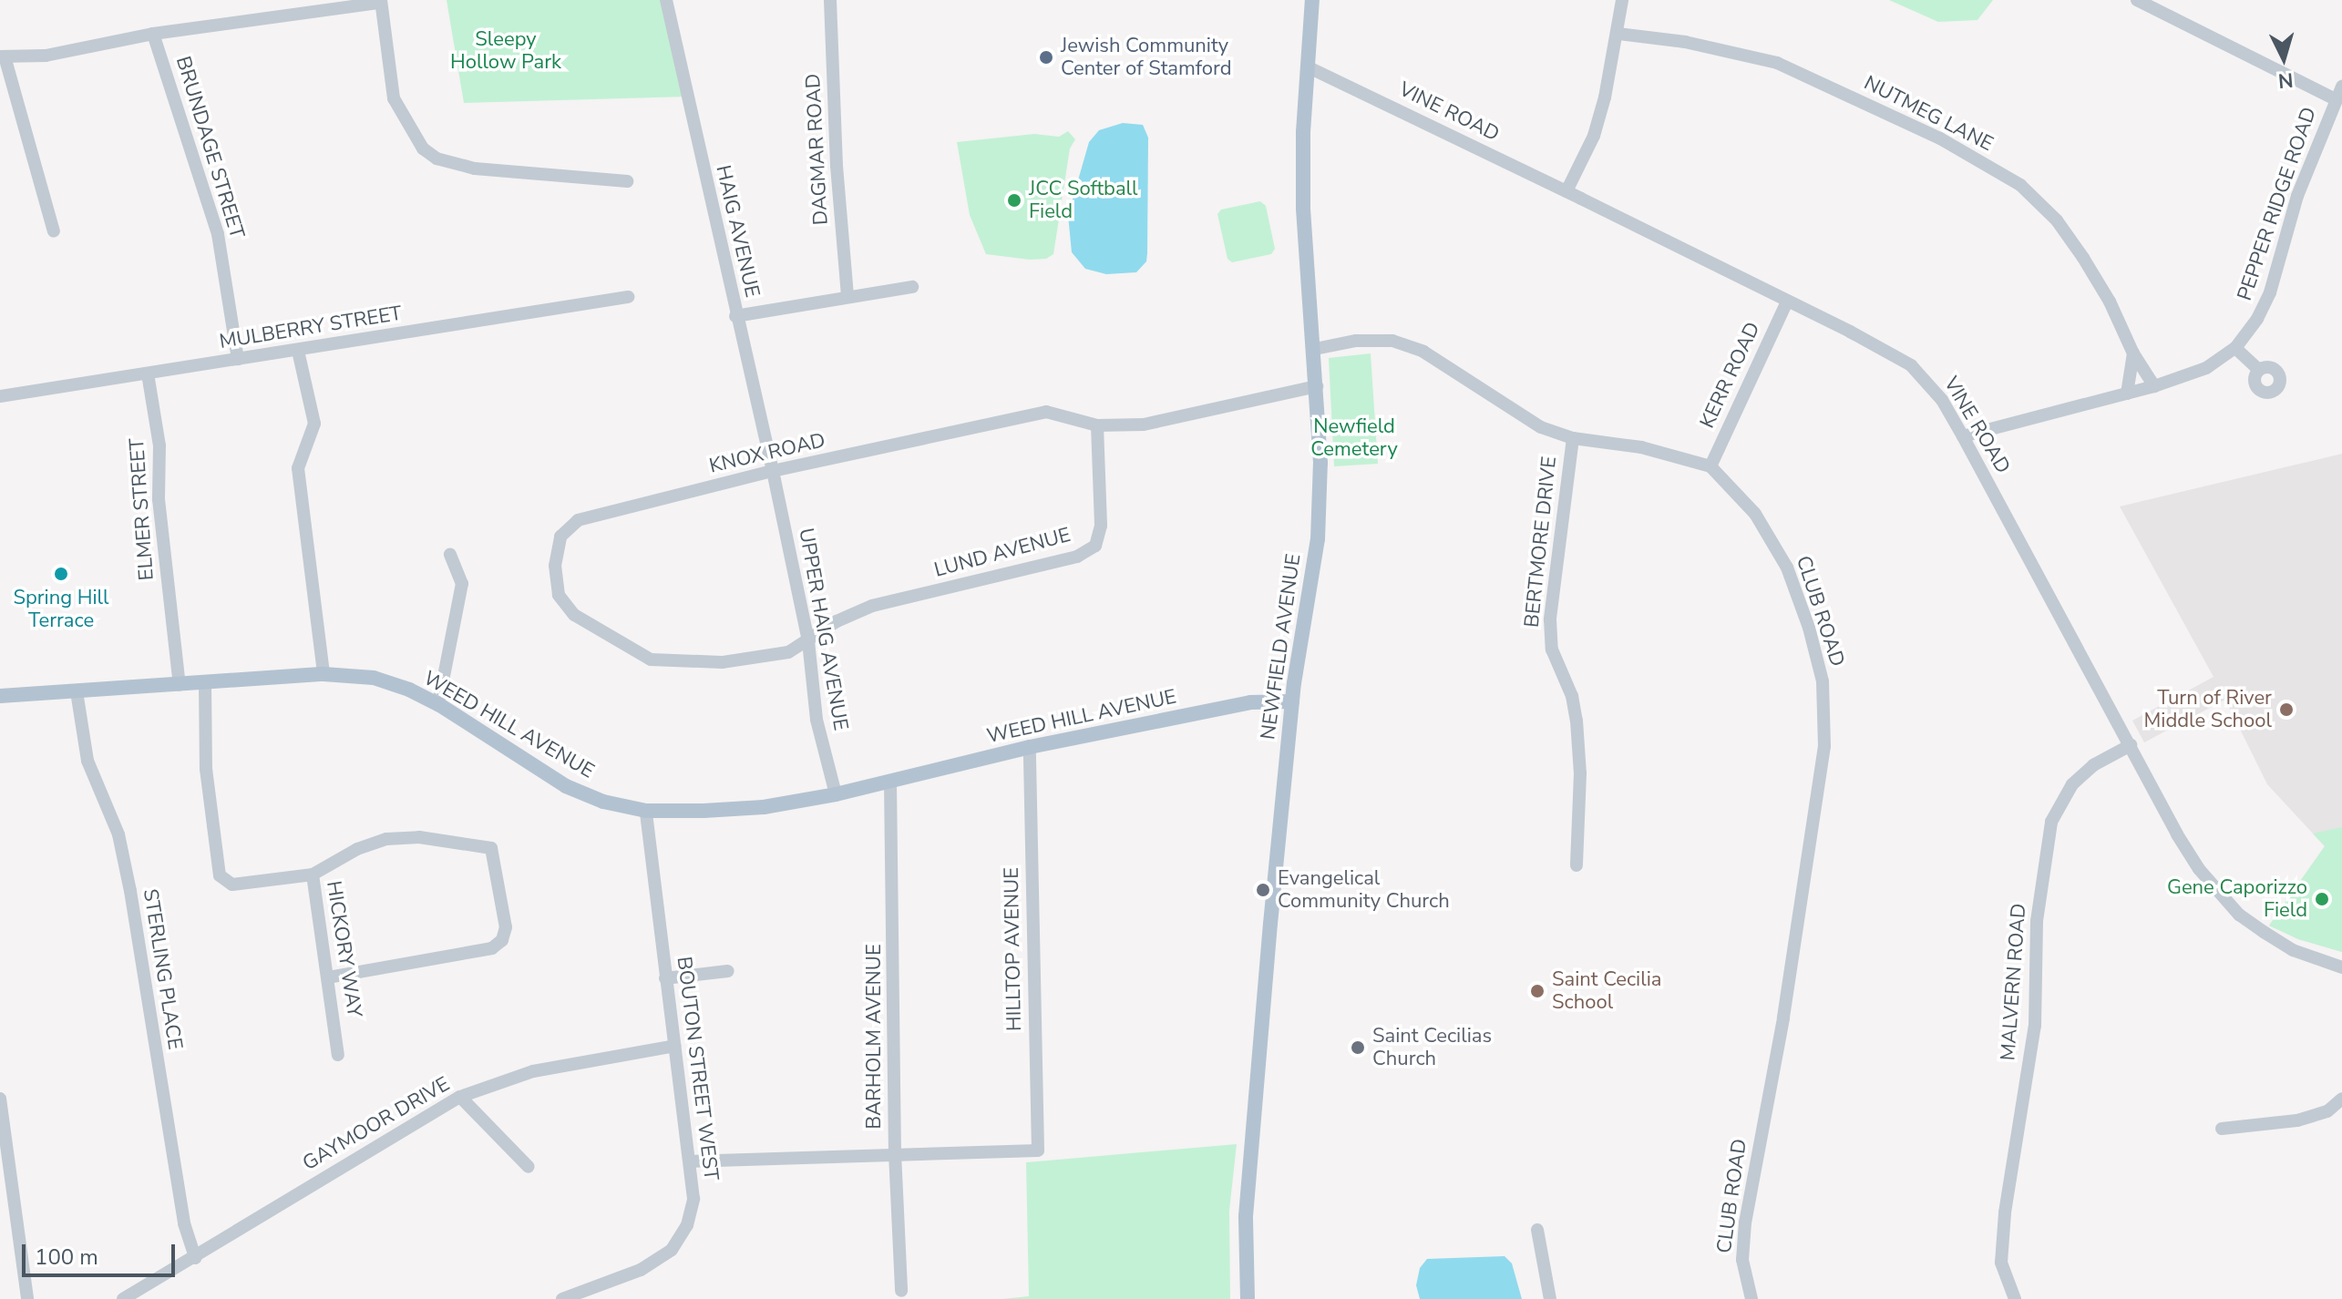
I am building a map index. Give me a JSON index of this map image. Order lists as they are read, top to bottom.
{
  "streets": {
    "main road": ["NEWFIELD AVENUE", "WEED HILL AVENUE"],
    "street": [
      "VINE ROAD",
      "NUTMEG LANE",
      "BRUNDAGE STREET",
      "DAGMAR ROAD",
      "PEPPER RIDGE ROAD",
      "HAIG AVENUE",
      "MULBERRY STREET",
      "KERR ROAD",
      "KNOX ROAD",
      "ELMER STREET",
      "BERTMORE DRIVE",
      "LUND AVENUE",
      "CLUB ROAD",
      "UPPER HAIG AVENUE",
      "HICKORY WAY",
      "HILLTOP AVENUE",
      "STERLING PLACE",
      "MALVERN ROAD",
      "BARHOLM AVENUE",
      "BOUTON STREET WEST",
      "GAYMOOR DRIVE"
    ]
  },
  "crossings": [
    ["VINE ROAD", "PEPPER RIDGE ROAD"],
    ["VINE ROAD", "KERR ROAD"],
    ["VINE ROAD", "NEWFIELD AVENUE"],
    ["VINE ROAD", "MALVERN ROAD"],
    ["NUTMEG LANE", "PEPPER RIDGE ROAD"],
    ["BRUNDAGE STREET", "MULBERRY STREET"],
    ["HAIG AVENUE", "KNOX ROAD"],
    ["HAIG AVENUE", "UPPER HAIG AVENUE"],
    ["MULBERRY STREET", "ELMER STREET"],
    ["KERR ROAD", "CLUB ROAD"],
    ["KNOX ROAD", "LUND AVENUE"],
    ["KNOX ROAD", "UPPER HAIG AVENUE"],
    ["KNOX ROAD", "NEWFIELD AVENUE"],
    ["ELMER STREET", "WEED HILL AVENUE"],
    ["LUND AVENUE", "UPPER HAIG AVENUE"],
    ["UPPER HAIG AVENUE", "WEED HILL AVENUE"],
    ["NEWFIELD AVENUE", "WEED HILL AVENUE"],
    ["WEED HILL AVENUE", "HICKORY WAY"],
    ["WEED HILL AVENUE", "HILLTOP AVENUE"],
    ["WEED HILL AVENUE", "STERLING PLACE"],
    ["WEED HILL AVENUE", "BARHOLM AVENUE"],
    ["WEED HILL AVENUE", "BOUTON STREET WEST"],
    ["HILLTOP AVENUE", "BARHOLM AVENUE"],
    ["STERLING PLACE", "GAYMOOR DRIVE"],
    ["BOUTON STREET WEST", "GAYMOOR DRIVE"]
  ],
  "parks": ["Sleepy Hollow Park", "Newfield Cemetery"],
  "places": [
    "Jewish Community Center of Stamford",
    "JCC Softball Field",
    "Spring Hill Terrace",
    "Turn of River Middle School",
    "Evangelical Community Church",
    "Gene Caporizzo Field",
    "Saint Cecilia School",
    "Saint Cecilias Church"
  ],
  "scale_bar": "100 m",
  "north": "bottom"
}
